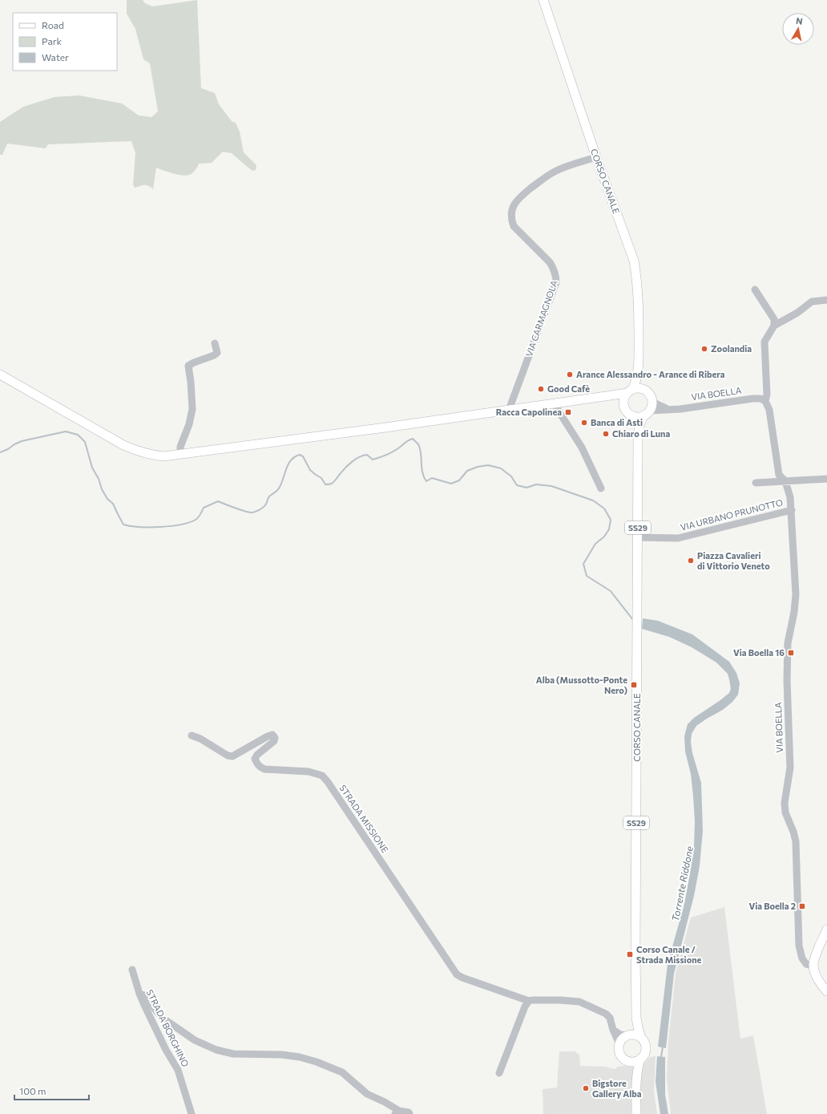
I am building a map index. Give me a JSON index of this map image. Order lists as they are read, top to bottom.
{
  "streets": {
    "main road": ["CORSO CANALE", "SS29"],
    "street": [
      "VIA CARMAGNOLA",
      "VIA BOELLA",
      "VIA URBANO PRUNOTTO",
      "STRADA MISSIONE",
      "STRADA BORGHINO"
    ]
  },
  "crossings": [
    ["CORSO CANALE", "VIA CARMAGNOLA"],
    ["CORSO CANALE", "VIA BOELLA"],
    ["CORSO CANALE", "VIA URBANO PRUNOTTO"],
    ["CORSO CANALE", "STRADA MISSIONE"],
    ["VIA BOELLA", "VIA URBANO PRUNOTTO"]
  ],
  "water": ["Torrente Riddone"],
  "places": {
    "other": [
      "Zoolandia",
      "Arance Alessandro - Arance di Ribera",
      "Good Cafè",
      "Banca di Asti",
      "Chiaro di Luna",
      "Piazza Cavalieri di Vittorio Veneto",
      "Bigstore Gallery Alba"
    ],
    "transit": [
      "Racca Capolinea",
      "Via Boella 16",
      "Alba (Mussotto-Ponte Nero)",
      "Via Boella 2",
      "Corso Canale / Strada Missione"
    ]
  },
  "legend": ["Road", "Park", "Water"],
  "scale_bar": "100 m",
  "north": "top"
}
